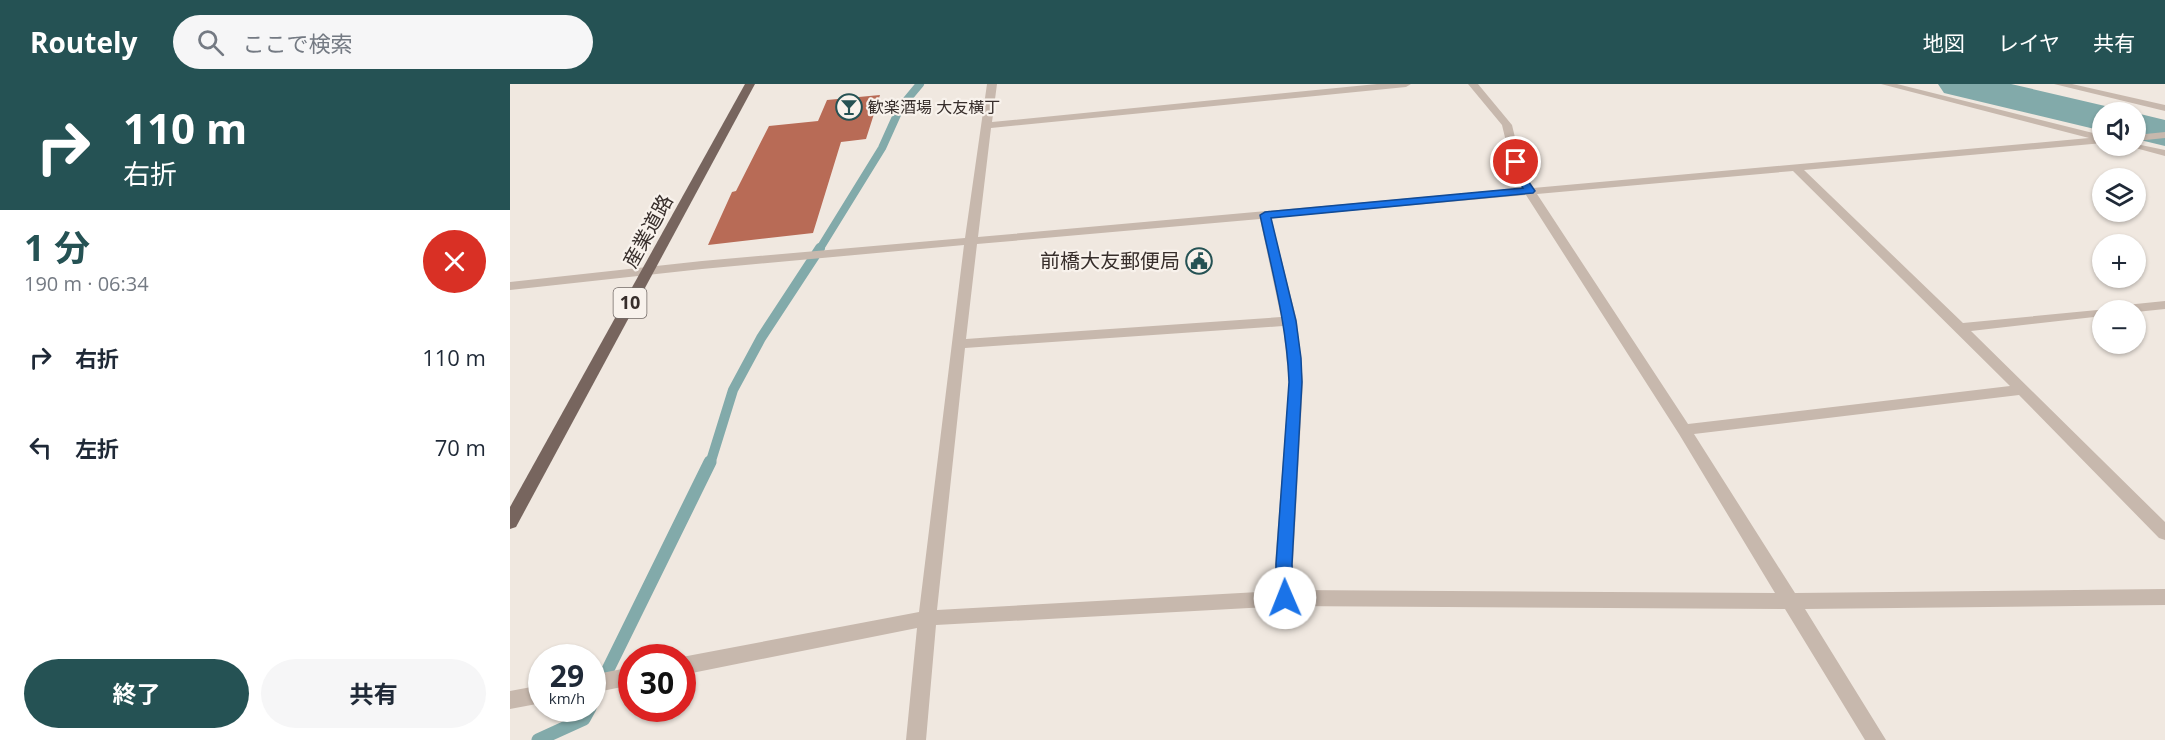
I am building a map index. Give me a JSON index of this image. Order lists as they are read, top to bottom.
{
  "streets": {
    "main road": ["産業道路", "10"]
  },
  "places": {
    "bar": ["歓楽酒場 大友横丁"],
    "public building": ["前橋大友郵便局"]
  },
  "page": {
    "header": "Routely",
    "search": "ここで検索",
    "nav": ["地図", "レイヤ", "共有"],
    "turn": ["110 m", "右折"],
    "map_buttons": ["+", "−"],
    "heading": ["1 分", "190 m · 06:34"],
    "list": [
      {
        "name": "右折",
        "value": "110 m"
      },
      {
        "name": "左折",
        "value": "70 m"
      }
    ],
    "speed": "29 km/h",
    "limit": "30",
    "buttons": ["終了", "共有"]
  }
}
